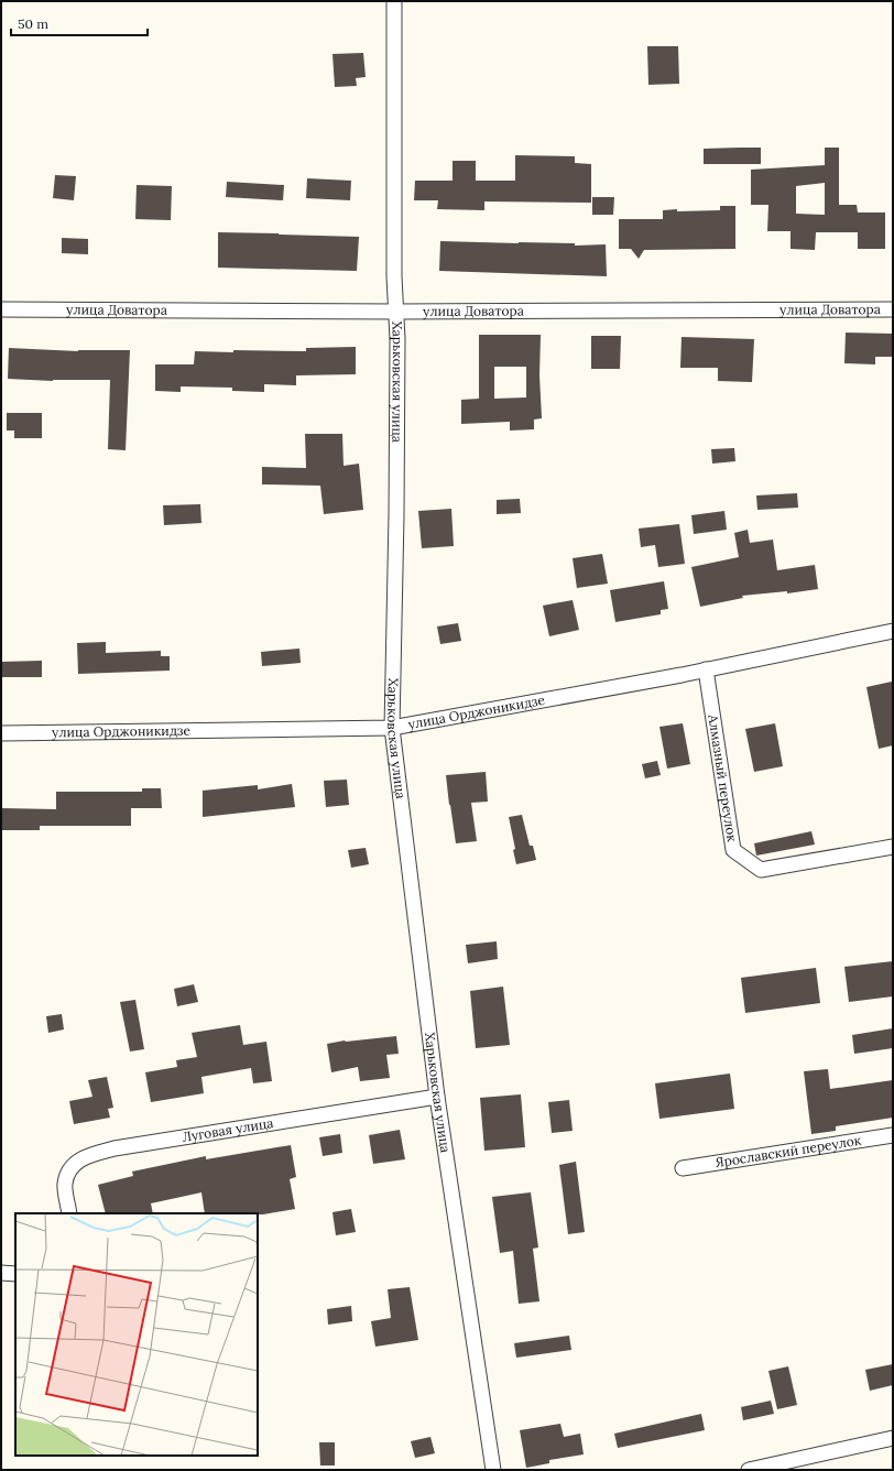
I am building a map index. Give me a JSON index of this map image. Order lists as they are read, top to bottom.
{
  "streets": {
    "street": [
      "улица Доватора",
      "Харьковская улица",
      "улица Орджоникидзе",
      "Алмазный переулок",
      "Луговая улица",
      "Ярославский переулок"
    ]
  },
  "crossings": [
    ["улица Доватора", "Харьковская улица"],
    ["Харьковская улица", "улица Орджоникидзе"],
    ["Харьковская улица", "Луговая улица"],
    ["улица Орджоникидзе", "Алмазный переулок"]
  ],
  "scale_bar": "50 m"
}
